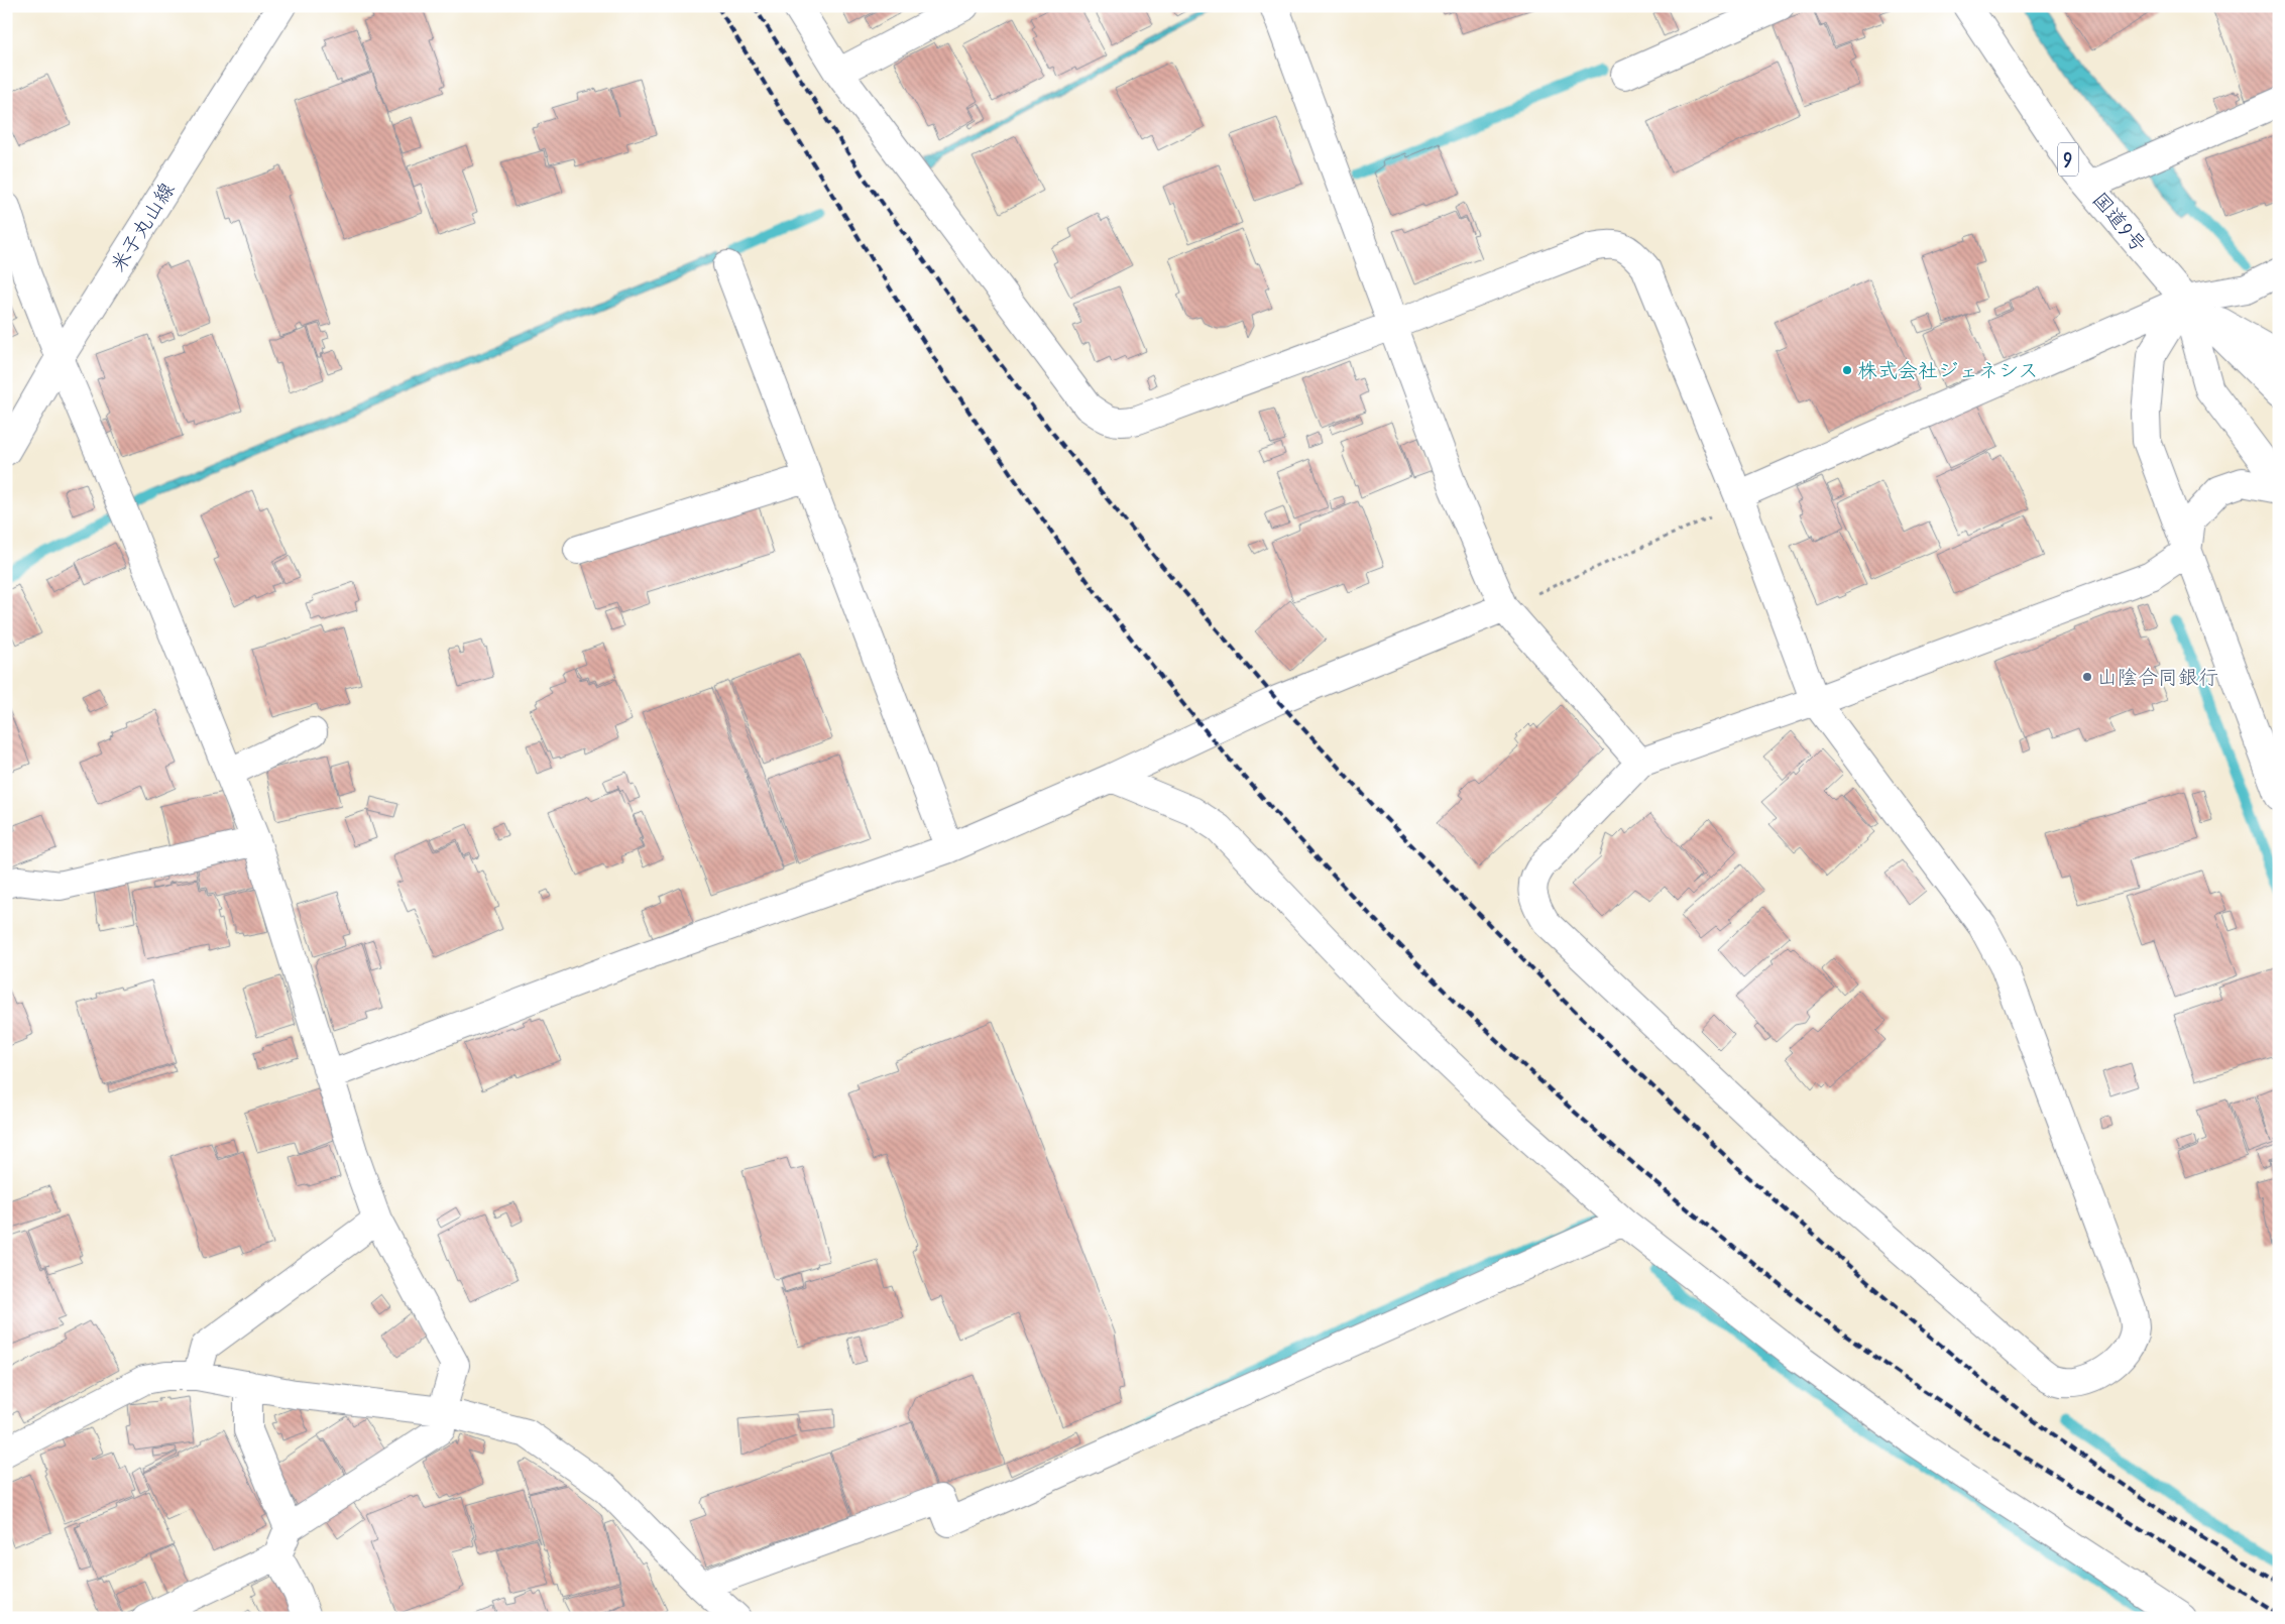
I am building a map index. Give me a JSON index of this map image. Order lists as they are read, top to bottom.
{
  "streets": {
    "main road": ["9", "国道9号", "米子丸山線"]
  },
  "crossings": [
    ["9", "国道9号"]
  ],
  "places": ["株式会社ジェネシス", "山陰合同銀行"]
}
